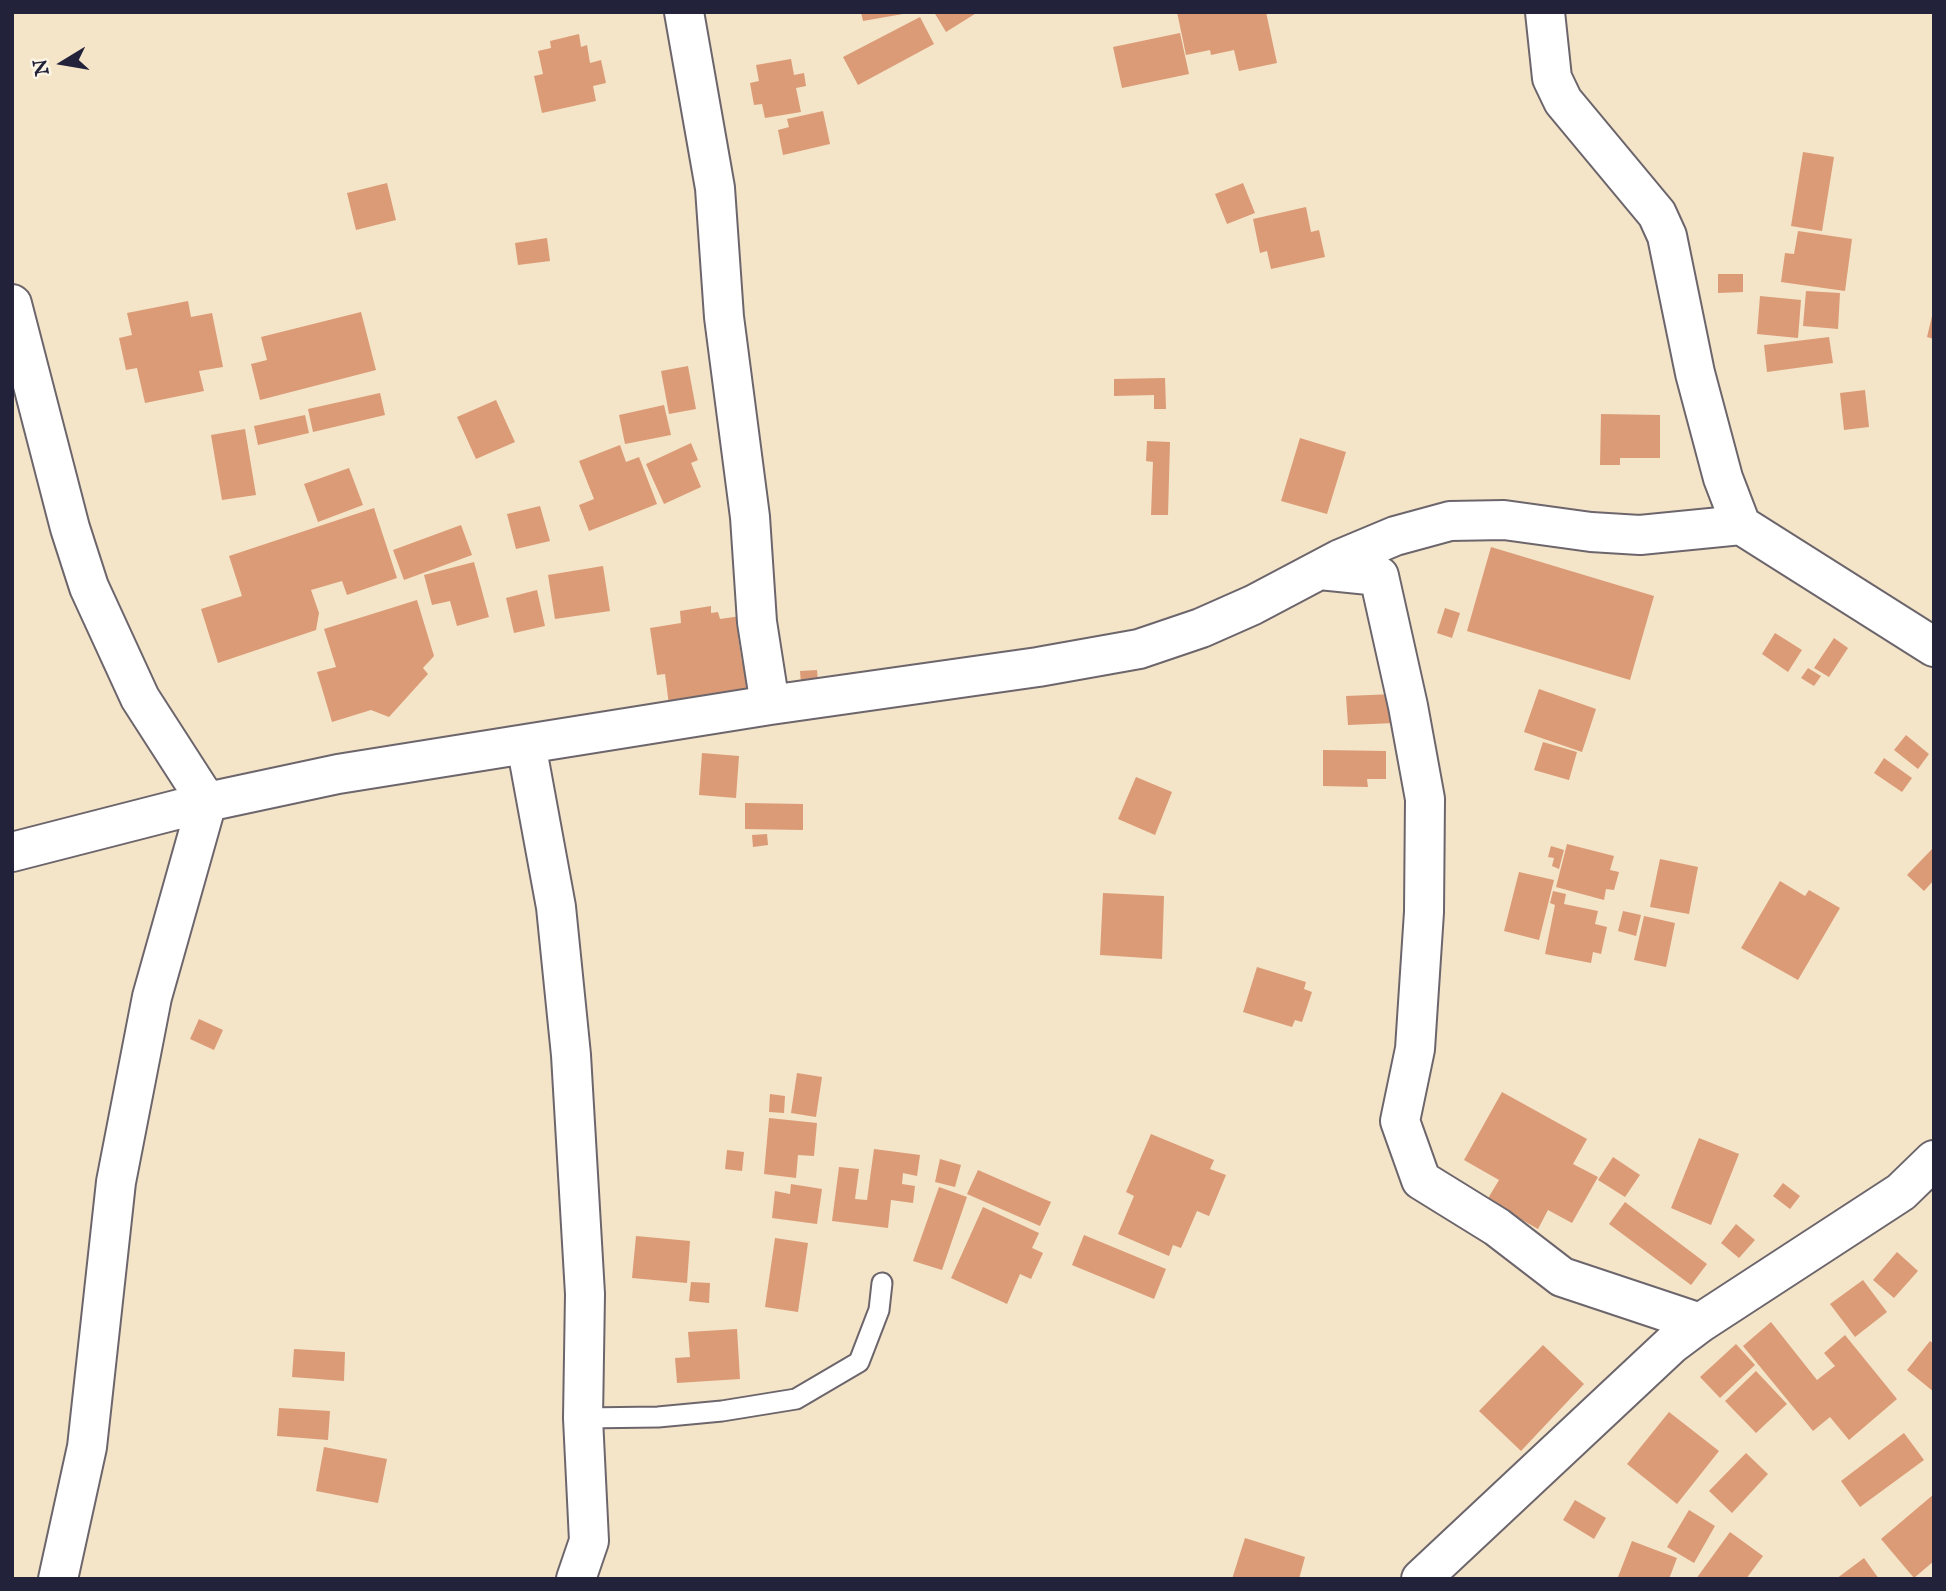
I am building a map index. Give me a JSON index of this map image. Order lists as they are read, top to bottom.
{
  "north": "left"
}
